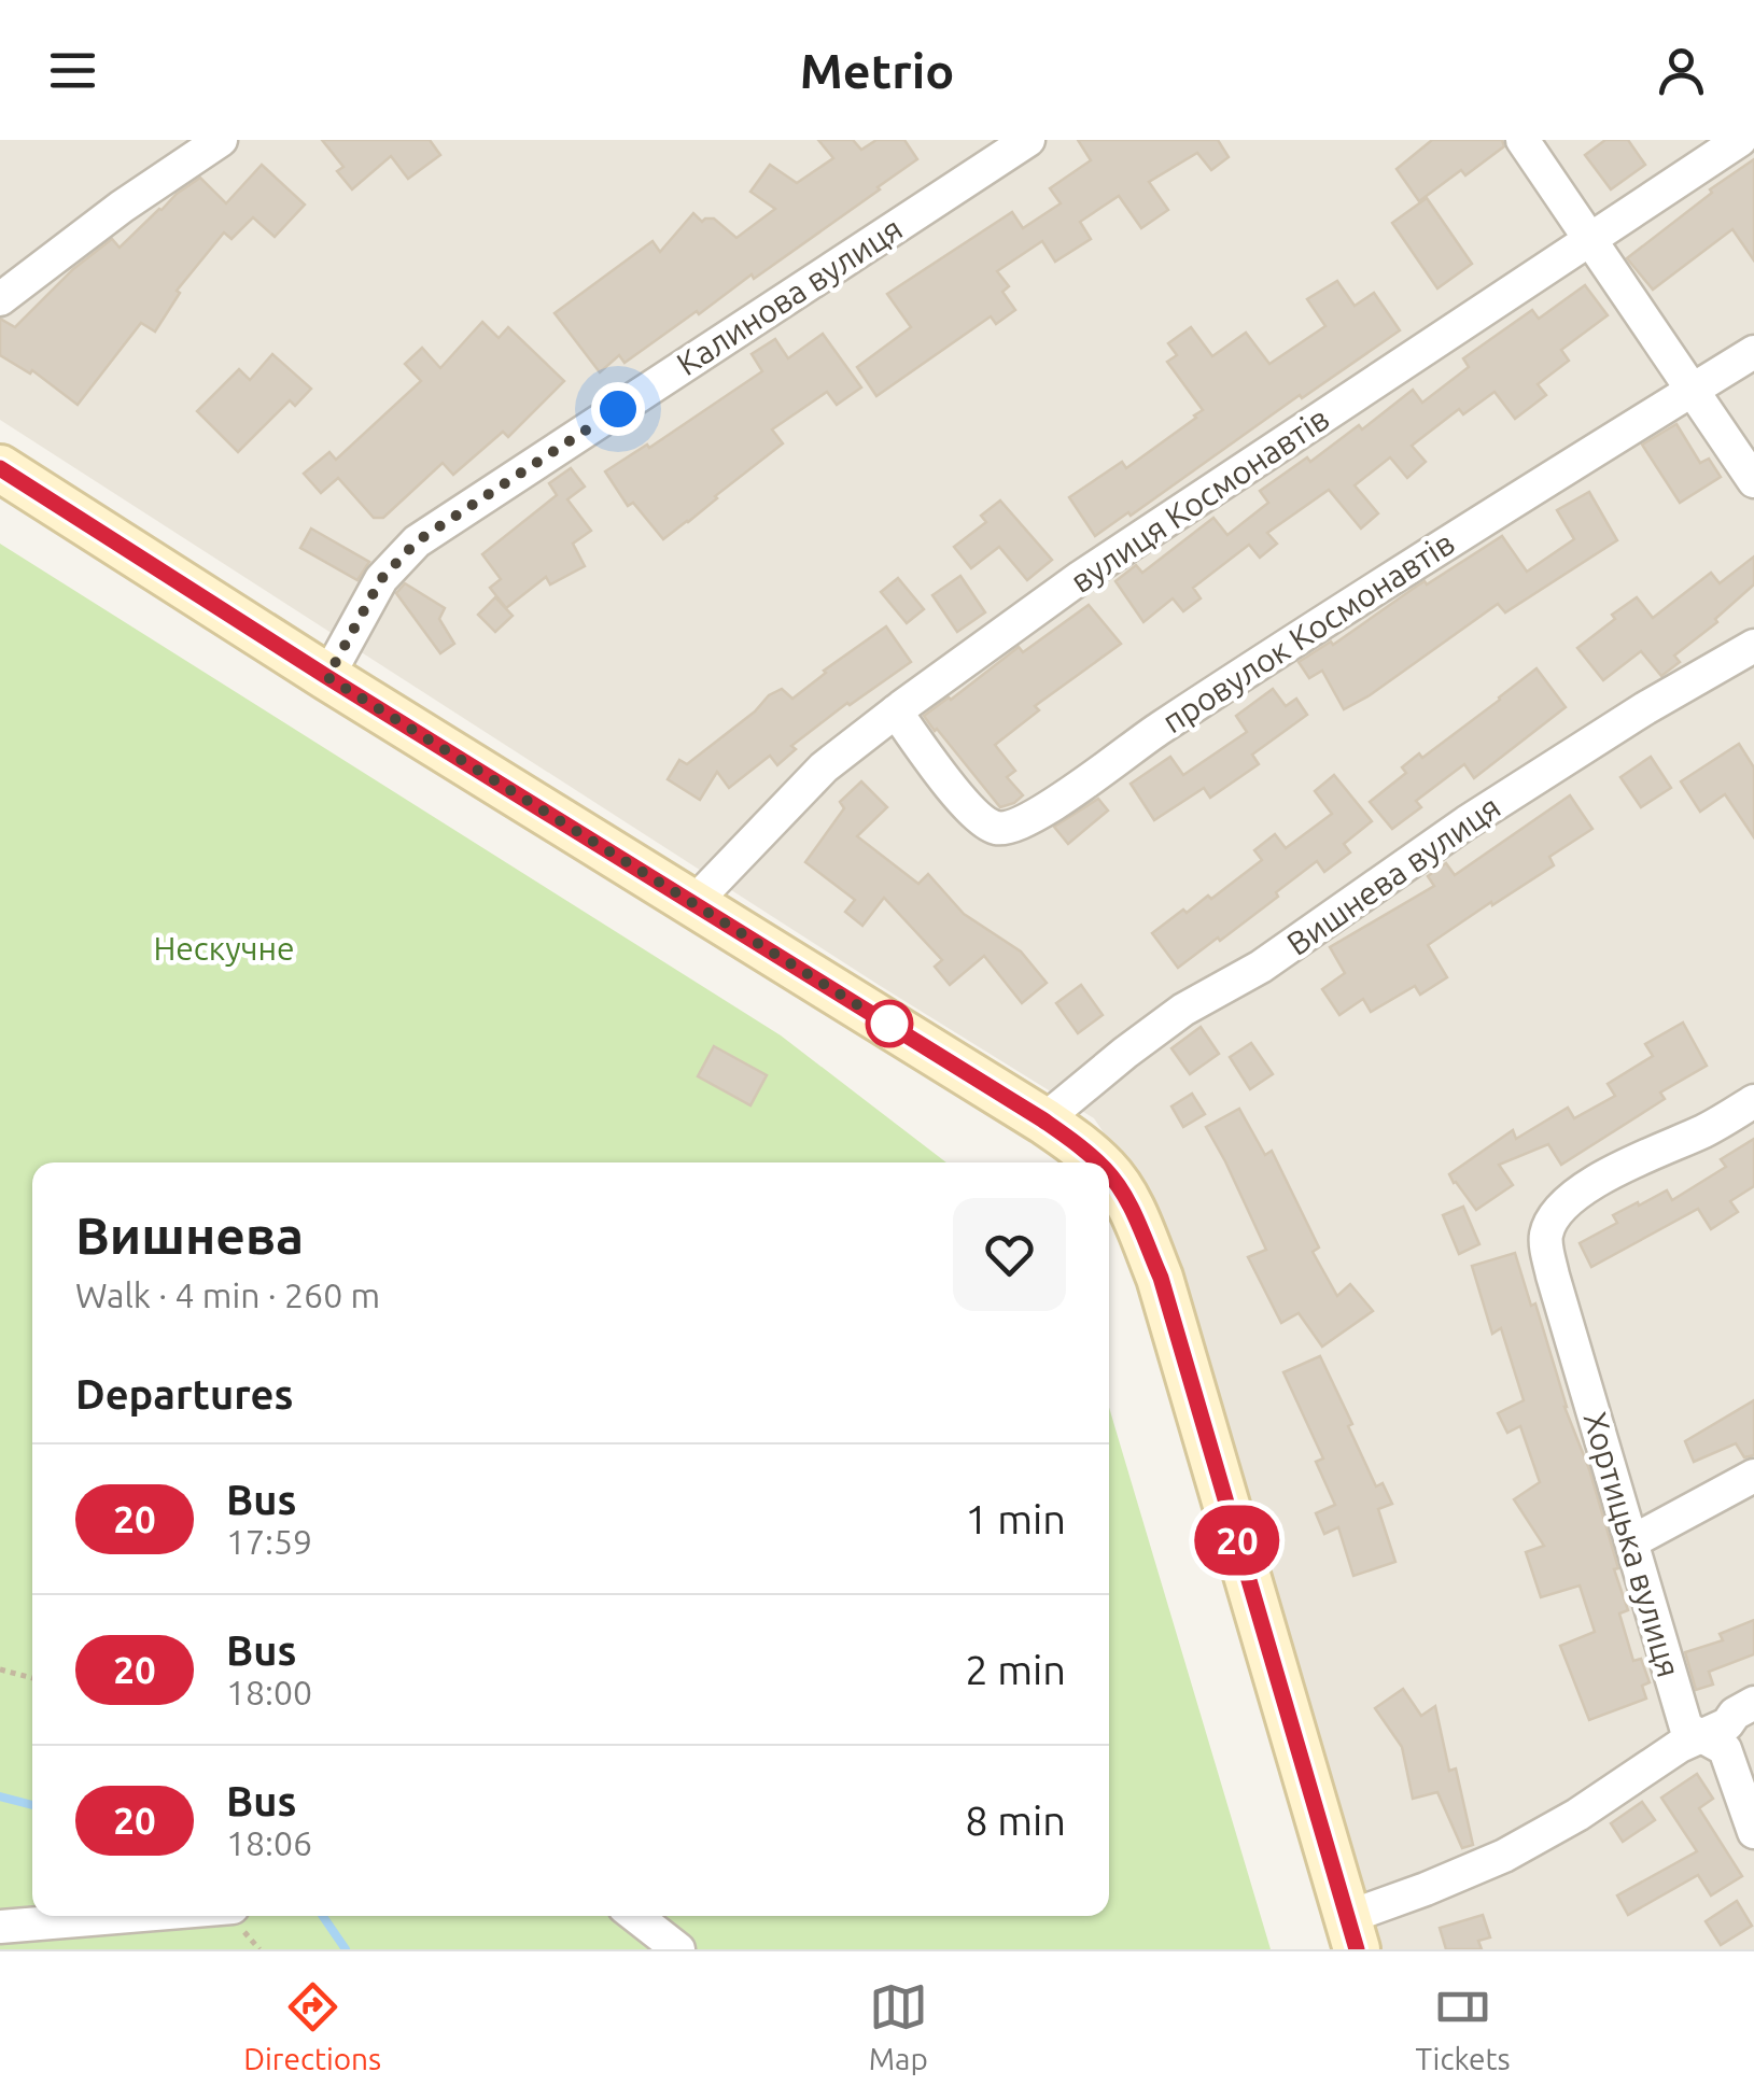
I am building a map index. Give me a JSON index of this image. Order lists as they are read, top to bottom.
{
  "streets": {
    "street": [
      "Калинова вулиця",
      "вулиця Космонавтів",
      "провулок Космонавтів",
      "Вишнева вулиця",
      "Хортицька вулиця"
    ]
  },
  "crossings": [
    ["вулиця Космонавтів", "провулок Космонавтів"]
  ],
  "parks": ["Нескучне"],
  "lines": ["bus line 20"],
  "page": {
    "header": "Metrio",
    "on_map": "20",
    "heading": [
      ["Вишнева", "Walk · 4 min · 260 m"],
      "Departures"
    ],
    "list": [
      {
        "mark": "20",
        "name": "Bus",
        "note": "17:59",
        "value": "1 min"
      },
      {
        "mark": "20",
        "name": "Bus",
        "note": "18:00",
        "value": "2 min"
      },
      {
        "mark": "20",
        "name": "Bus",
        "note": "18:06",
        "value": "8 min"
      }
    ],
    "tabs": ["Directions", "Map", "Tickets"]
  }
}
